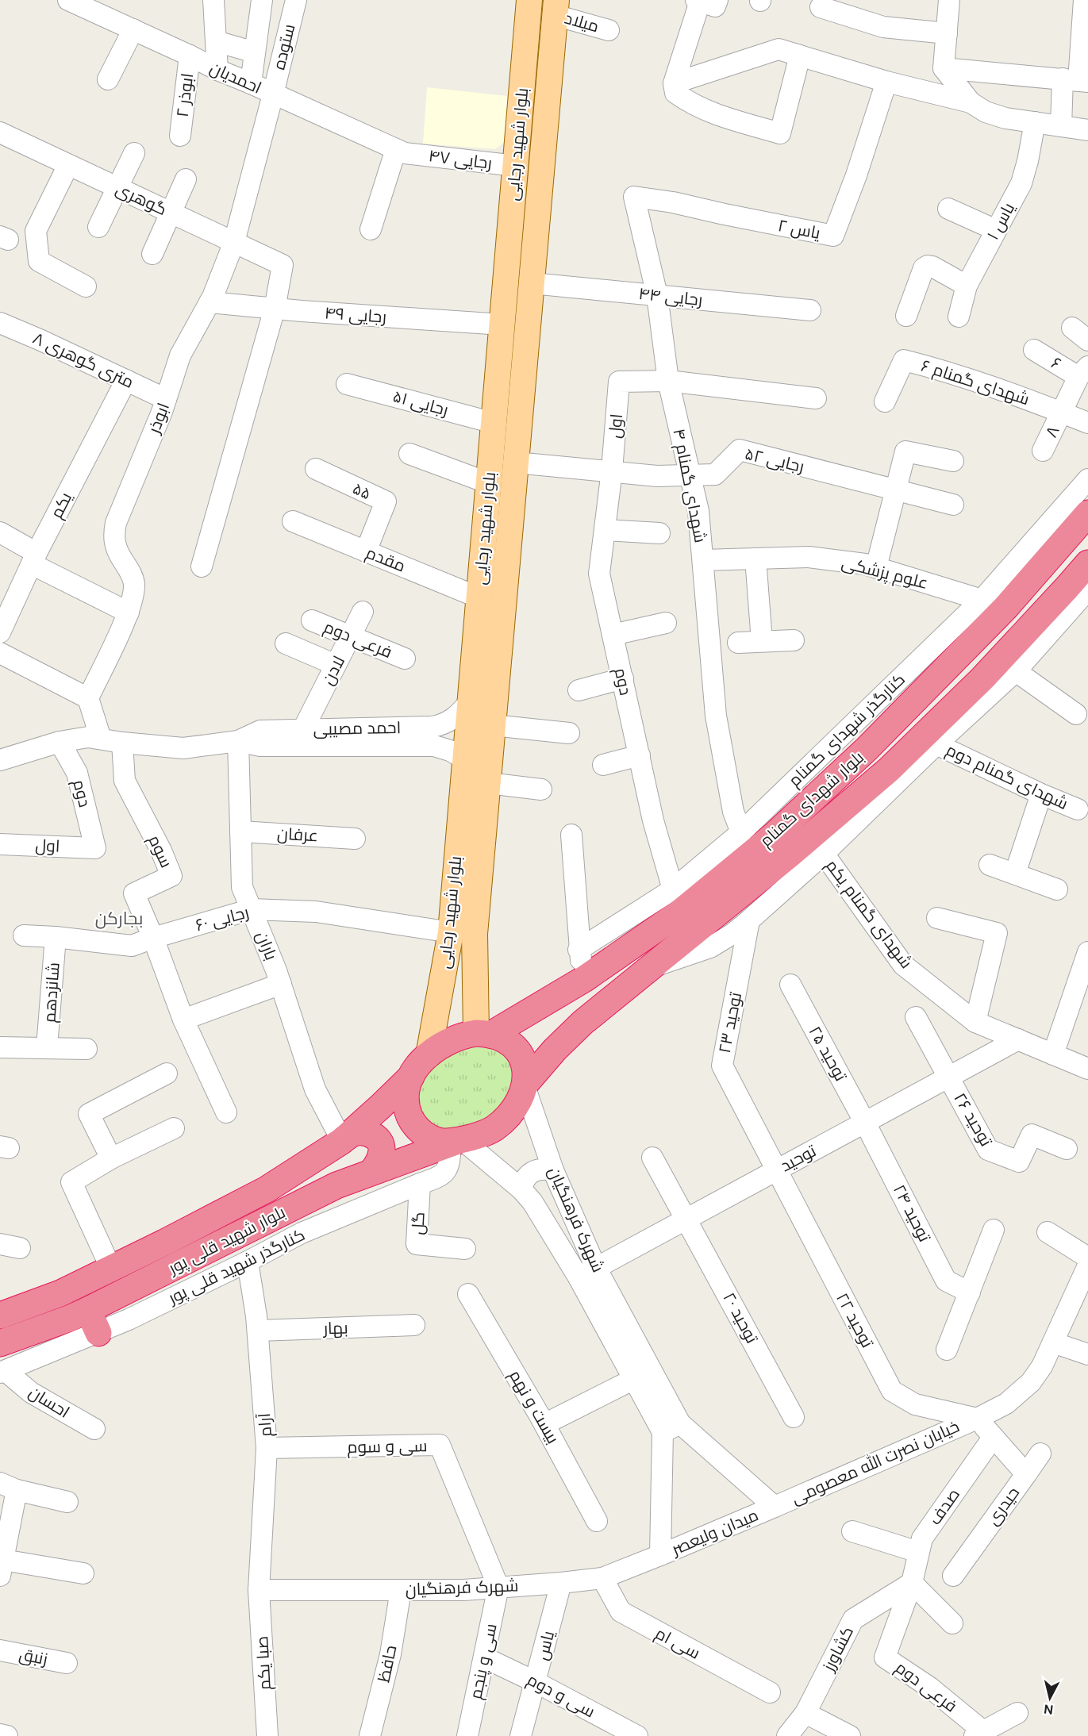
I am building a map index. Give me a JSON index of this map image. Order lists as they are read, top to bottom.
{
  "streets": {
    "highway": ["بلوار شهدای گمنام", "بلوار شهید قلی پور"],
    "main road": ["بلوار شهید رجایی"],
    "street": [
      "میلاد",
      "ستوده",
      "احمدیان",
      "ابوذر ۲",
      "رجایی ۴۷",
      "گوهری",
      "یاس ۱",
      "یاس ۲",
      "رجایی ۴۴",
      "رجایی ۴۹",
      "۸ متری گوهری",
      "۶",
      "شهدای گمنام ۶",
      "رجایی ۵۱",
      "ابوذر",
      "اول",
      "۸",
      "رجایی ۵۲",
      "شهدای گمنام ۴",
      "۵۵",
      "یکم",
      "مقدم",
      "علوم پزشکی",
      "فرعی دوم",
      "لادن",
      "دوم",
      "احمد مصیبی",
      "کنارگذر شهدای گمنام",
      "شهدای گمنام دوم",
      "عرفان",
      "سوم",
      "شهدای گمنام یکم",
      "رجایی ۶۰",
      "باران",
      "شانزدهم",
      "توحید ۲۳",
      "توحید ۲۵",
      "توحید ۲۶",
      "توحید",
      "توحید ۲۴",
      "شهرک فرهنگیان",
      "گل",
      "کنارگذر شهید قلی پور",
      "توحید ۲۰",
      "توحید ۲۲",
      "بهار",
      "احسان",
      "بیست و نهم",
      "آرام",
      "سی و سوم",
      "خیابان نصرت الله معصومی",
      "حیدری",
      "صدف",
      "میدان ولیعصر",
      "سی ام",
      "یاس",
      "کشاورز",
      "زنبق",
      "سی و پنجم",
      "صبا یکم",
      "حافظ",
      "سی و دوم"
    ]
  },
  "crossings": [
    ["میلاد", "بلوار شهید رجایی"],
    ["ستوده", "احمدیان"],
    ["ستوده", "ابوذر"],
    ["احمدیان", "ابوذر ۲"],
    ["احمدیان", "رجایی ۴۷"],
    ["احمدیان", "ابوذر"],
    ["بلوار شهید رجایی", "رجایی ۴۷"],
    ["بلوار شهید رجایی", "رجایی ۴۴"],
    ["بلوار شهید رجایی", "رجایی ۴۹"],
    ["بلوار شهید رجایی", "رجایی ۵۱"],
    ["بلوار شهید رجایی", "رجایی ۵۲"],
    ["بلوار شهید رجایی", "مقدم"],
    ["بلوار شهید رجایی", "احمد مصیبی"],
    ["بلوار شهید رجایی", "بلوار شهدای گمنام"],
    ["بلوار شهید رجایی", "رجایی ۶۰"],
    ["بلوار شهید رجایی", "شهرک فرهنگیان"],
    ["بلوار شهید رجایی", "بلوار شهید قلی پور"],
    ["بلوار شهید رجایی", "کنارگذر شهید قلی پور"],
    ["گوهری", "رجایی ۴۹"],
    ["گوهری", "ابوذر"],
    ["یاس ۲", "شهدای گمنام ۴"],
    ["رجایی ۴۴", "شهدای گمنام ۴"],
    ["رجایی ۴۹", "ابوذر"],
    ["۸ متری گوهری", "ابوذر"],
    ["۸ متری گوهری", "یکم"],
    ["۶", "۸"],
    ["شهدای گمنام ۶", "۸"],
    ["اول", "رجایی ۵۲"],
    ["اول", "شهدای گمنام ۴"],
    ["اول", "دوم"],
    ["رجایی ۵۲", "شهدای گمنام ۴"],
    ["رجایی ۵۲", "دوم"],
    ["شهدای گمنام ۴", "علوم پزشکی"],
    ["شهدای گمنام ۴", "کنارگذر شهدای گمنام"],
    ["۵۵", "مقدم"],
    ["علوم پزشکی", "کنارگذر شهدای گمنام"],
    ["علوم پزشکی", "بلوار شهدای گمنام"],
    ["فرعی دوم", "لادن"],
    ["فرعی دوم", "صدف"],
    ["فرعی دوم", "کشاورز"],
    ["لادن", "احمد مصیبی"],
    ["دوم", "احمد مصیبی"],
    ["دوم", "کنارگذر شهدای گمنام"],
    ["احمد مصیبی", "سوم"],
    ["احمد مصیبی", "باران"],
    ["کنارگذر شهدای گمنام", "بلوار شهدای گمنام"],
    ["بلوار شهدای گمنام", "شهرک فرهنگیان"],
    ["بلوار شهدای گمنام", "بلوار شهید قلی پور"],
    ["بلوار شهدای گمنام", "کنارگذر شهید قلی پور"],
    ["عرفان", "باران"],
    ["سوم", "رجایی ۶۰"],
    ["شهدای گمنام یکم", "توحید"],
    ["رجایی ۶۰", "باران"],
    ["رجایی ۶۰", "شانزدهم"],
    ["باران", "بلوار شهید قلی پور"],
    ["توحید ۲۳", "توحید"],
    ["توحید ۲۳", "توحید ۲۲"],
    ["توحید ۲۵", "توحید"],
    ["توحید ۲۵", "توحید ۲۴"],
    ["توحید ۲۶", "توحید"],
    ["توحید", "توحید ۲۴"],
    ["توحید", "شهرک فرهنگیان"],
    ["توحید", "توحید ۲۰"],
    ["توحید", "توحید ۲۲"],
    ["شهرک فرهنگیان", "بلوار شهید قلی پور"],
    ["شهرک فرهنگیان", "کنارگذر شهید قلی پور"],
    ["شهرک فرهنگیان", "آرام"],
    ["شهرک فرهنگیان", "سی و سوم"],
    ["شهرک فرهنگیان", "میدان ولیعصر"],
    ["شهرک فرهنگیان", "سی ام"],
    ["شهرک فرهنگیان", "یاس"],
    ["شهرک فرهنگیان", "سی و پنجم"],
    ["شهرک فرهنگیان", "صبا یکم"],
    ["شهرک فرهنگیان", "حافظ"],
    ["گل", "کنارگذر شهید قلی پور"],
    ["بلوار شهید قلی پور", "کنارگذر شهید قلی پور"],
    ["کنارگذر شهید قلی پور", "احسان"],
    ["کنارگذر شهید قلی پور", "آرام"],
    ["توحید ۲۲", "خیابان نصرت الله معصومی"],
    ["توحید ۲۲", "حیدری"],
    ["بهار", "آرام"],
    ["آرام", "سی و سوم"],
    ["آرام", "صبا یکم"],
    ["سی و سوم", "سی و پنجم"],
    ["خیابان نصرت الله معصومی", "حیدری"],
    ["خیابان نصرت الله معصومی", "میدان ولیعصر"],
    ["حیدری", "صدف"],
    ["صدف", "کشاورز"],
    ["یاس", "سی و دوم"],
    ["سی و پنجم", "سی و دوم"]
  ],
  "districts": ["بجارکن"],
  "north": "bottom"
}
